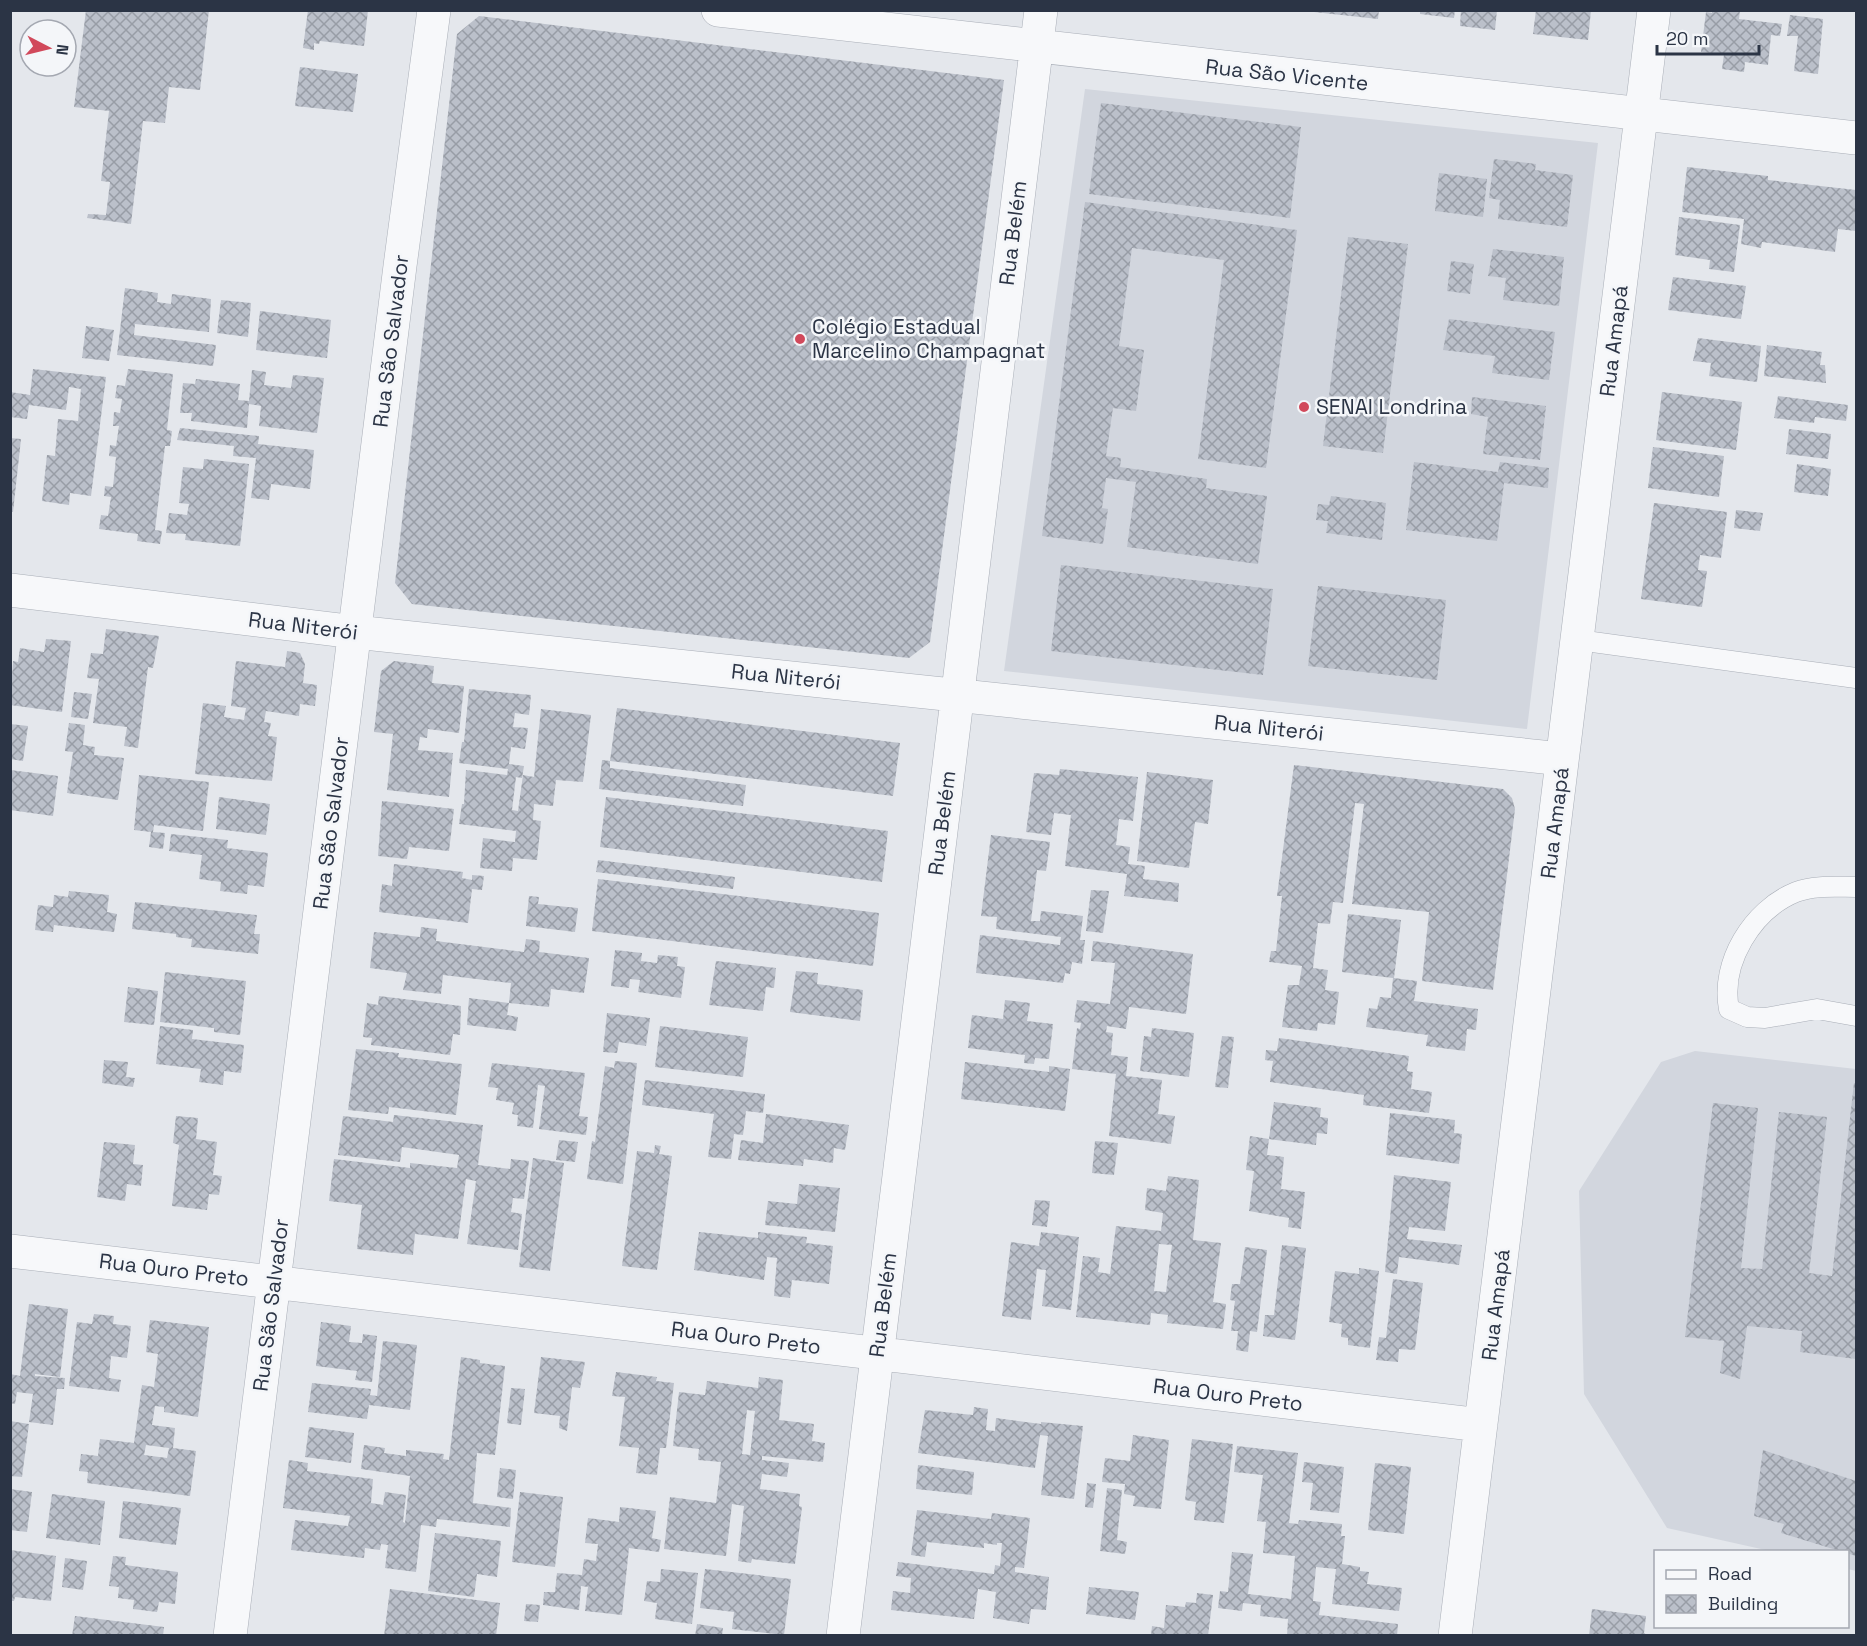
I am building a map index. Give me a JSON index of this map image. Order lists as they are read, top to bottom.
{
  "streets": {
    "street": [
      "Rua São Vicente",
      "Rua Belém",
      "Rua São Salvador",
      "Rua Amapá",
      "Rua Niterói",
      "Rua Ouro Preto"
    ]
  },
  "crossings": [
    ["Rua São Vicente", "Rua Belém"],
    ["Rua São Vicente", "Rua Amapá"],
    ["Rua Belém", "Rua Niterói"],
    ["Rua Belém", "Rua Ouro Preto"],
    ["Rua São Salvador", "Rua Niterói"],
    ["Rua São Salvador", "Rua Ouro Preto"],
    ["Rua Amapá", "Rua Niterói"],
    ["Rua Amapá", "Rua Ouro Preto"]
  ],
  "places": ["Colégio Estadual Marcelino Champagnat", "SENAI Londrina"],
  "legend": ["Road", "Building"],
  "scale_bar": "20 m",
  "north": "right"
}
